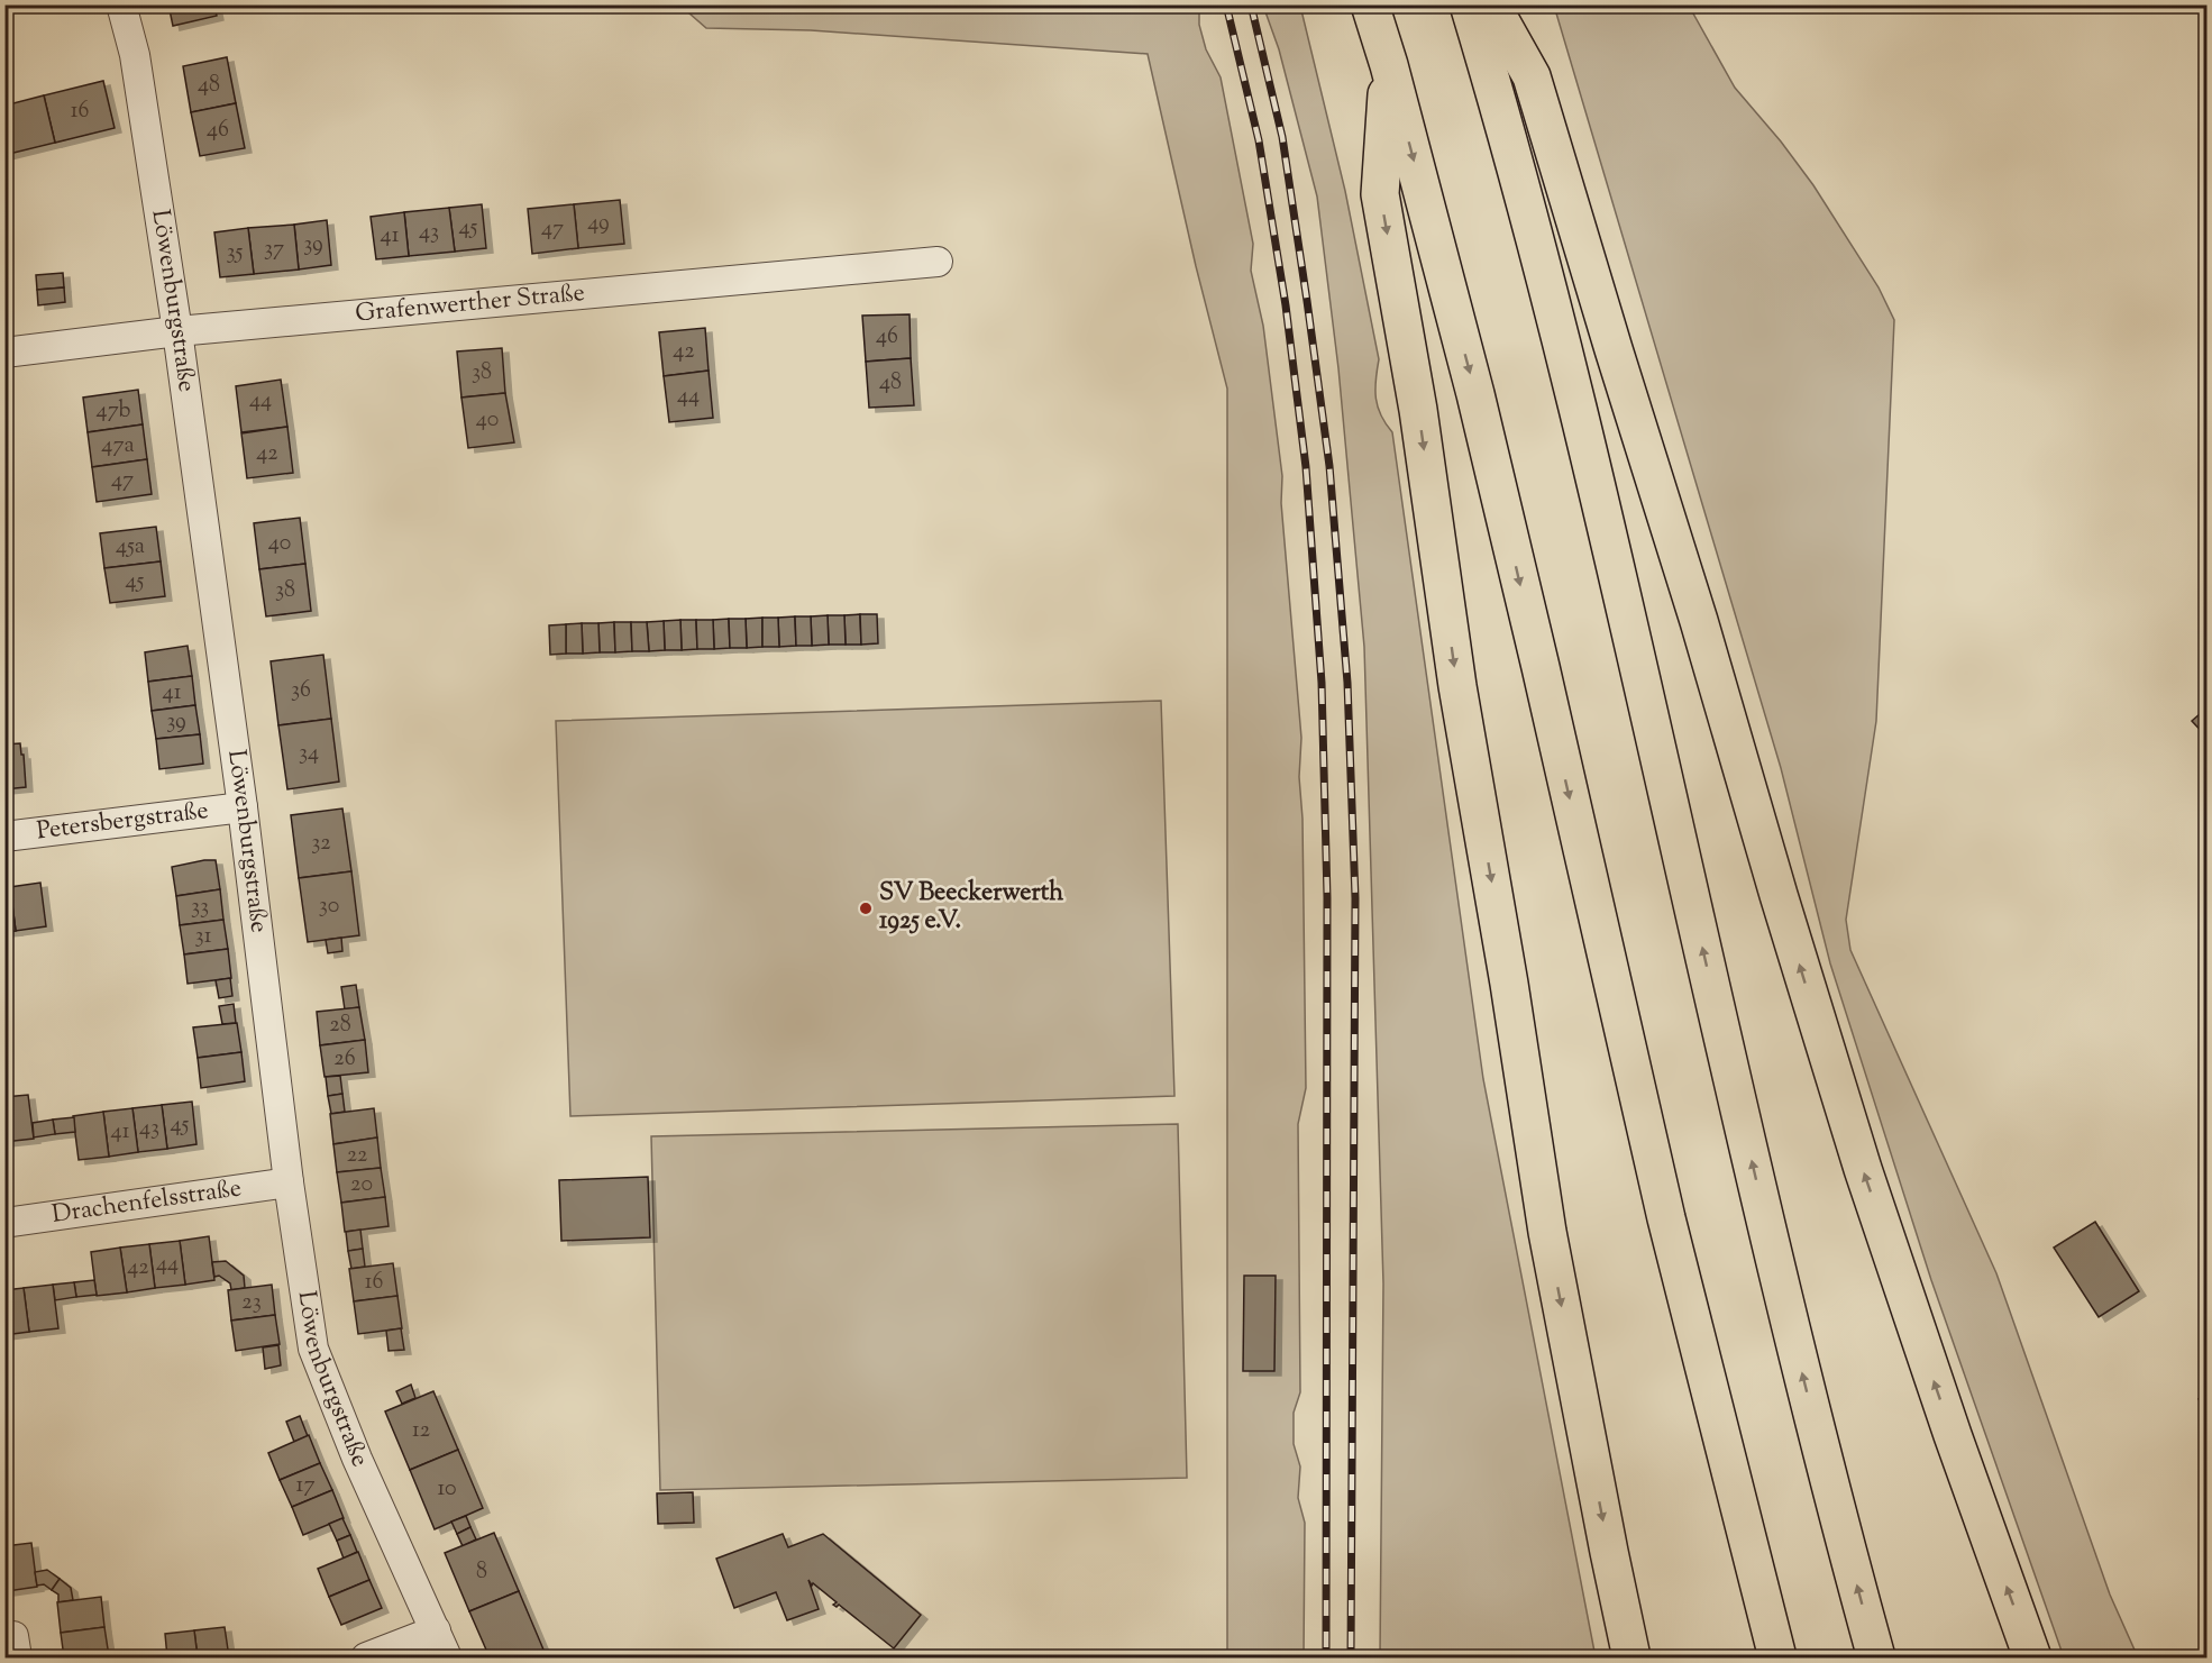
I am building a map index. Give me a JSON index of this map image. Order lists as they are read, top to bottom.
{
  "streets": {
    "street": [
      "Löwenburgstraße",
      "Grafenwerther Straße",
      "Petersbergstraße",
      "Drachenfelsstraße"
    ]
  },
  "crossings": [
    ["Löwenburgstraße", "Grafenwerther Straße"],
    ["Löwenburgstraße", "Petersbergstraße"],
    ["Löwenburgstraße", "Drachenfelsstraße"]
  ],
  "places": ["SV Beeckerwerth 1925 e.V."],
  "house_numbers": [
    "48",
    "16",
    "46",
    "49",
    "45",
    "47",
    "43",
    "41",
    "39",
    "37",
    "35",
    "46",
    "42",
    "38",
    "48",
    "44",
    "44",
    "47b",
    "40",
    "47a",
    "42",
    "47",
    "40",
    "45a",
    "45",
    "38",
    "36",
    "41",
    "39",
    "34",
    "32",
    "30",
    "33",
    "31",
    "28",
    "26",
    "45",
    "43",
    "41",
    "22",
    "20",
    "44",
    "42",
    "16",
    "23",
    "12",
    "17",
    "10",
    "8"
  ]
}
